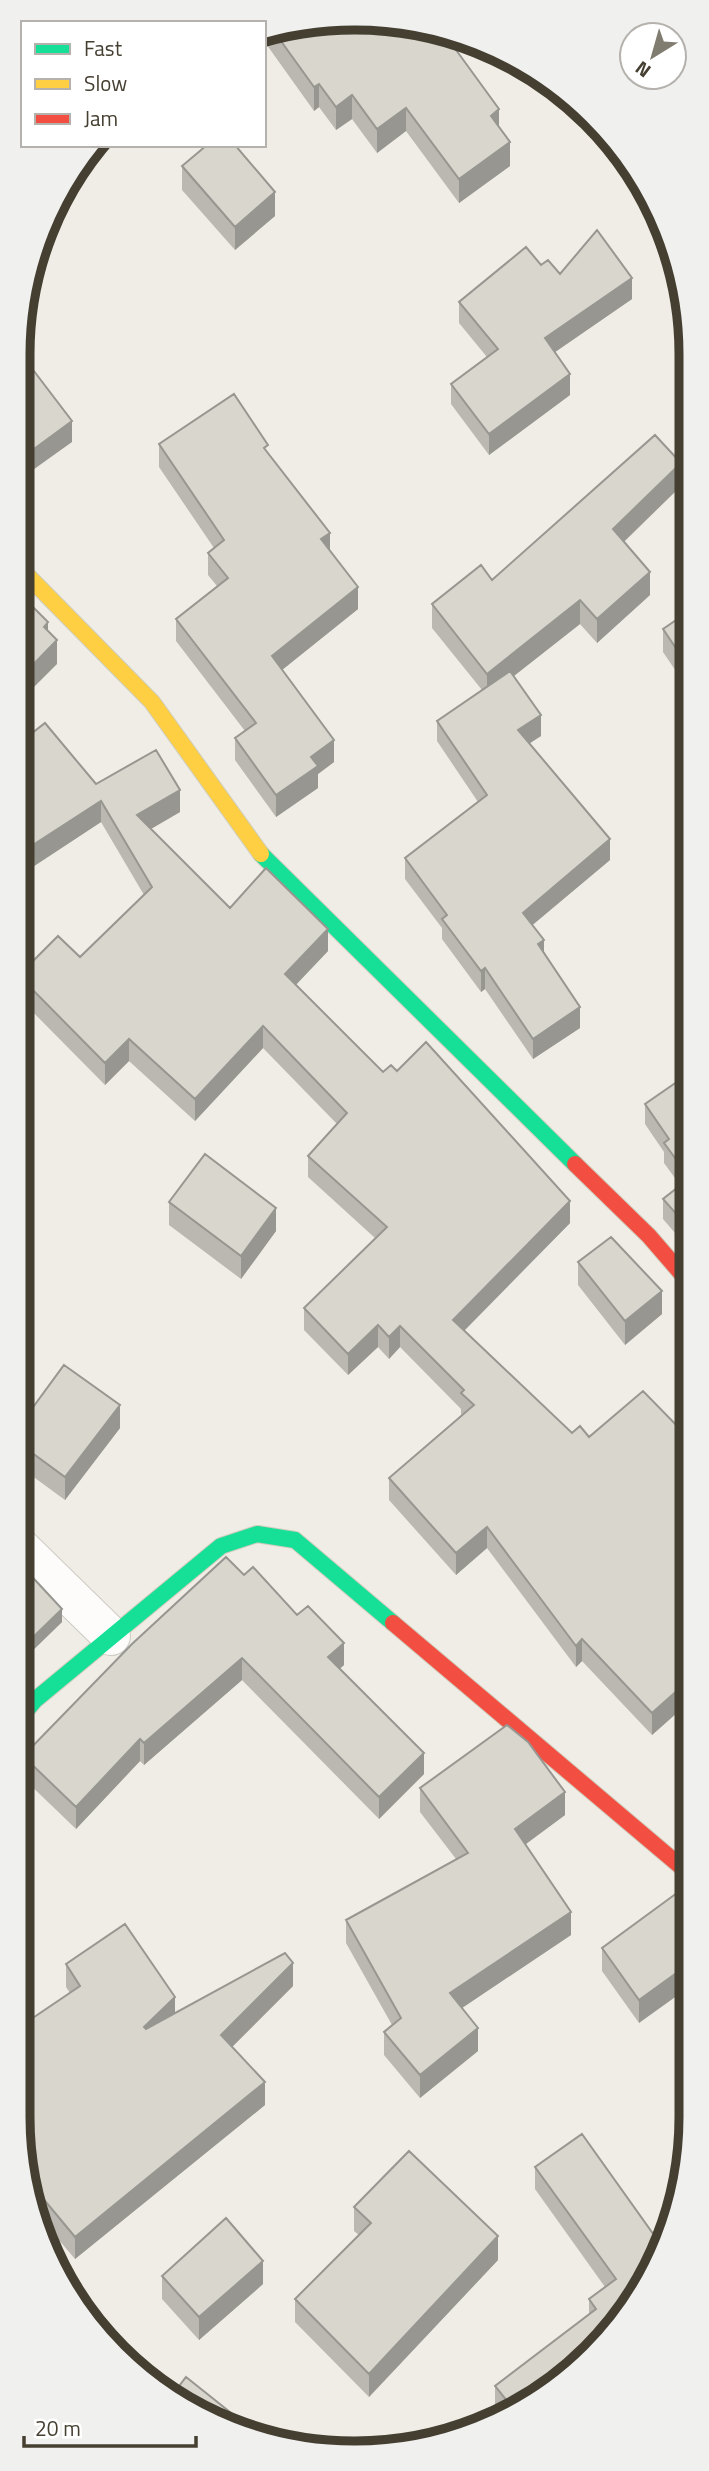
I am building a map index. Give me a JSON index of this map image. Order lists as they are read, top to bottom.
{
  "legend": ["Fast", "Slow", "Jam"],
  "scale_bar": "20 m",
  "north": "bottom left"
}
